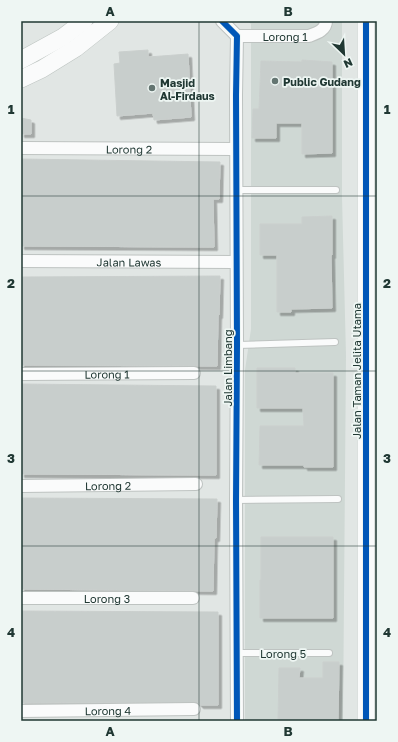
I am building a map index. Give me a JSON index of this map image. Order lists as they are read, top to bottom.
{
  "streets": {
    "street": [
      "Lorong 1",
      "Lorong 2",
      "Jalan Lawas",
      "Jalan Limbang",
      "Jalan Taman Jelita Utama",
      "Lorong 3",
      "Lorong 4"
    ],
    "lane": ["Lorong 5"]
  },
  "crossings": [
    ["Lorong 1", "Jalan Limbang"],
    ["Lorong 2", "Jalan Limbang"],
    ["Jalan Lawas", "Jalan Limbang"],
    ["Jalan Limbang", "Lorong 5"]
  ],
  "places": ["Public Gudang", "Masjid Al-Firdaus"],
  "north": "bottom right",
  "grid": {
    "columns": ["A", "B"],
    "rows": [
      "1",
      "2",
      "3",
      "4"
    ]
  }
}
